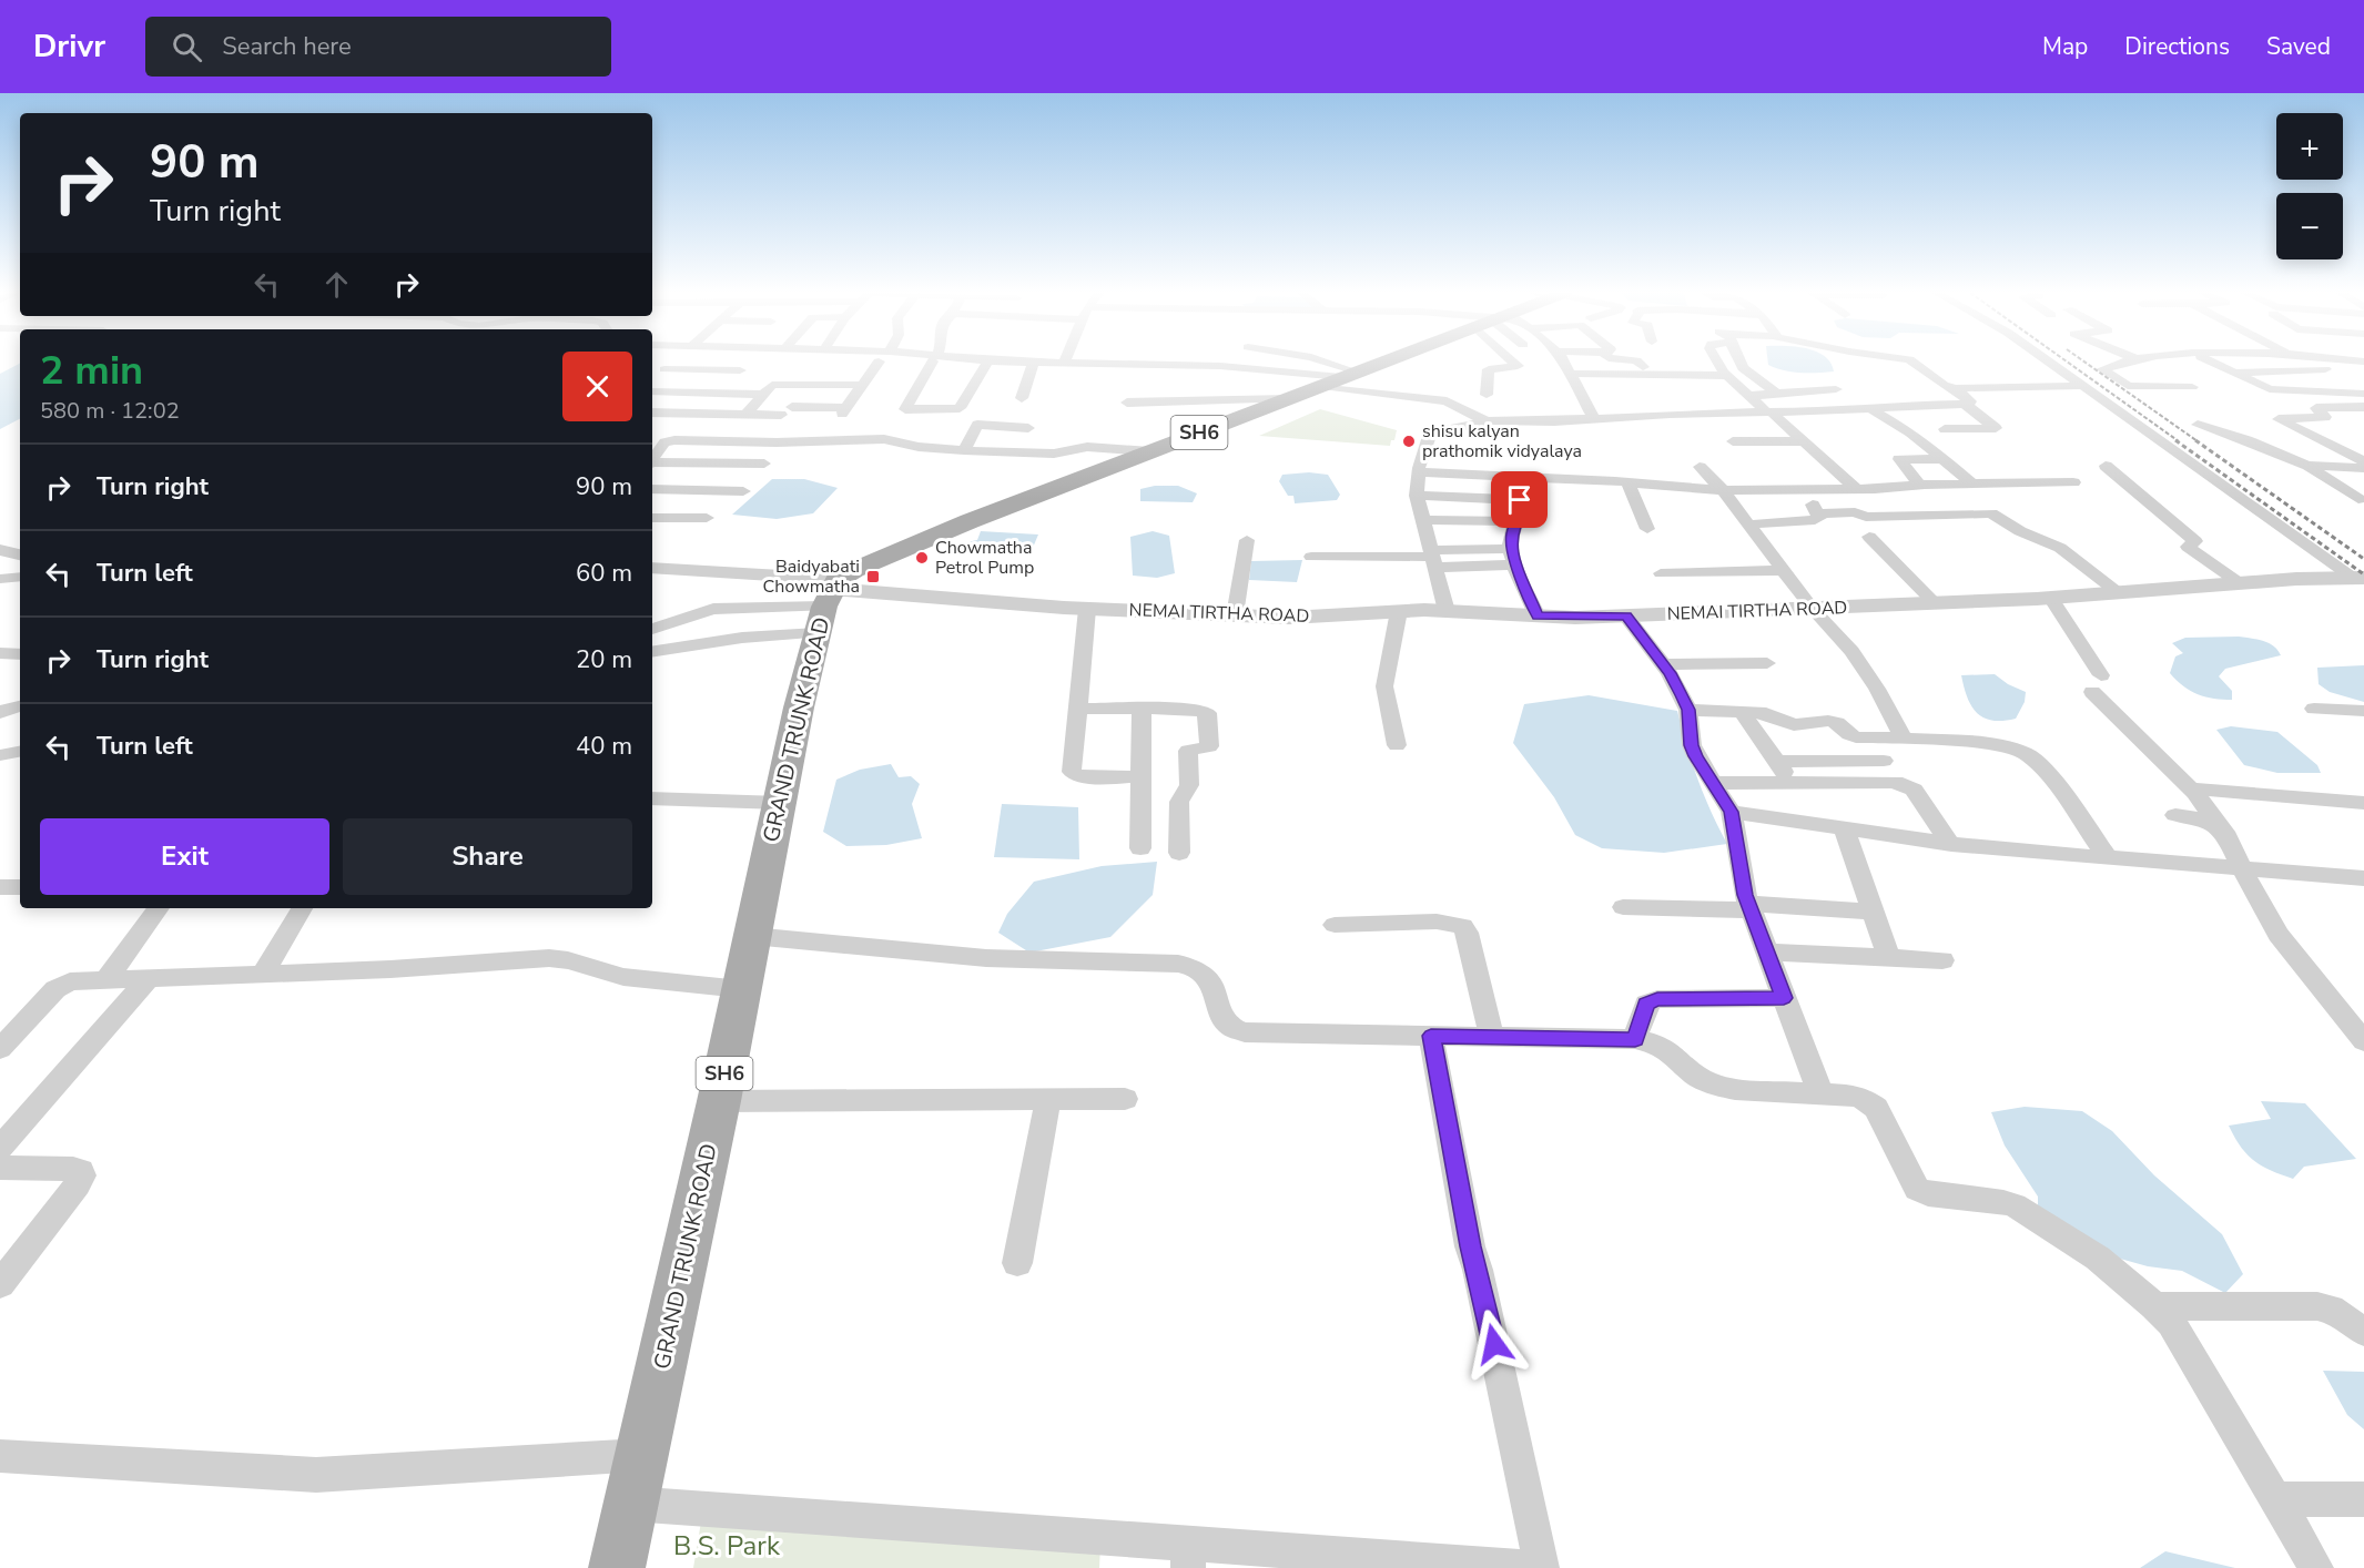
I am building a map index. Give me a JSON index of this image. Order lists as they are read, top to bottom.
{
  "streets": {
    "main road": ["SH6", "GRAND TRUNK ROAD"],
    "street": ["NEMAI TIRTHA ROAD"]
  },
  "crossings": [
    ["SH6", "NEMAI TIRTHA ROAD"],
    ["SH6", "GRAND TRUNK ROAD"],
    ["NEMAI TIRTHA ROAD", "GRAND TRUNK ROAD"]
  ],
  "parks": ["B.S. Park"],
  "places": {
    "other": ["shisu kalyan prathomik vidyalaya", "Chowmatha Petrol Pump"],
    "transit": ["Baidyabati Chowmatha"]
  },
  "page": {
    "header": "Drivr",
    "search": "Search here",
    "nav": ["Map", "Directions", "Saved"],
    "map_buttons": ["+", "−"],
    "turn": ["90 m", "Turn right"],
    "heading": ["2 min", "580 m · 12:02"],
    "list": [
      {
        "name": "Turn right",
        "value": "90 m"
      },
      {
        "name": "Turn left",
        "value": "60 m"
      },
      {
        "name": "Turn right",
        "value": "20 m"
      },
      {
        "name": "Turn left",
        "value": "40 m"
      }
    ],
    "buttons": ["Exit", "Share"]
  }
}
